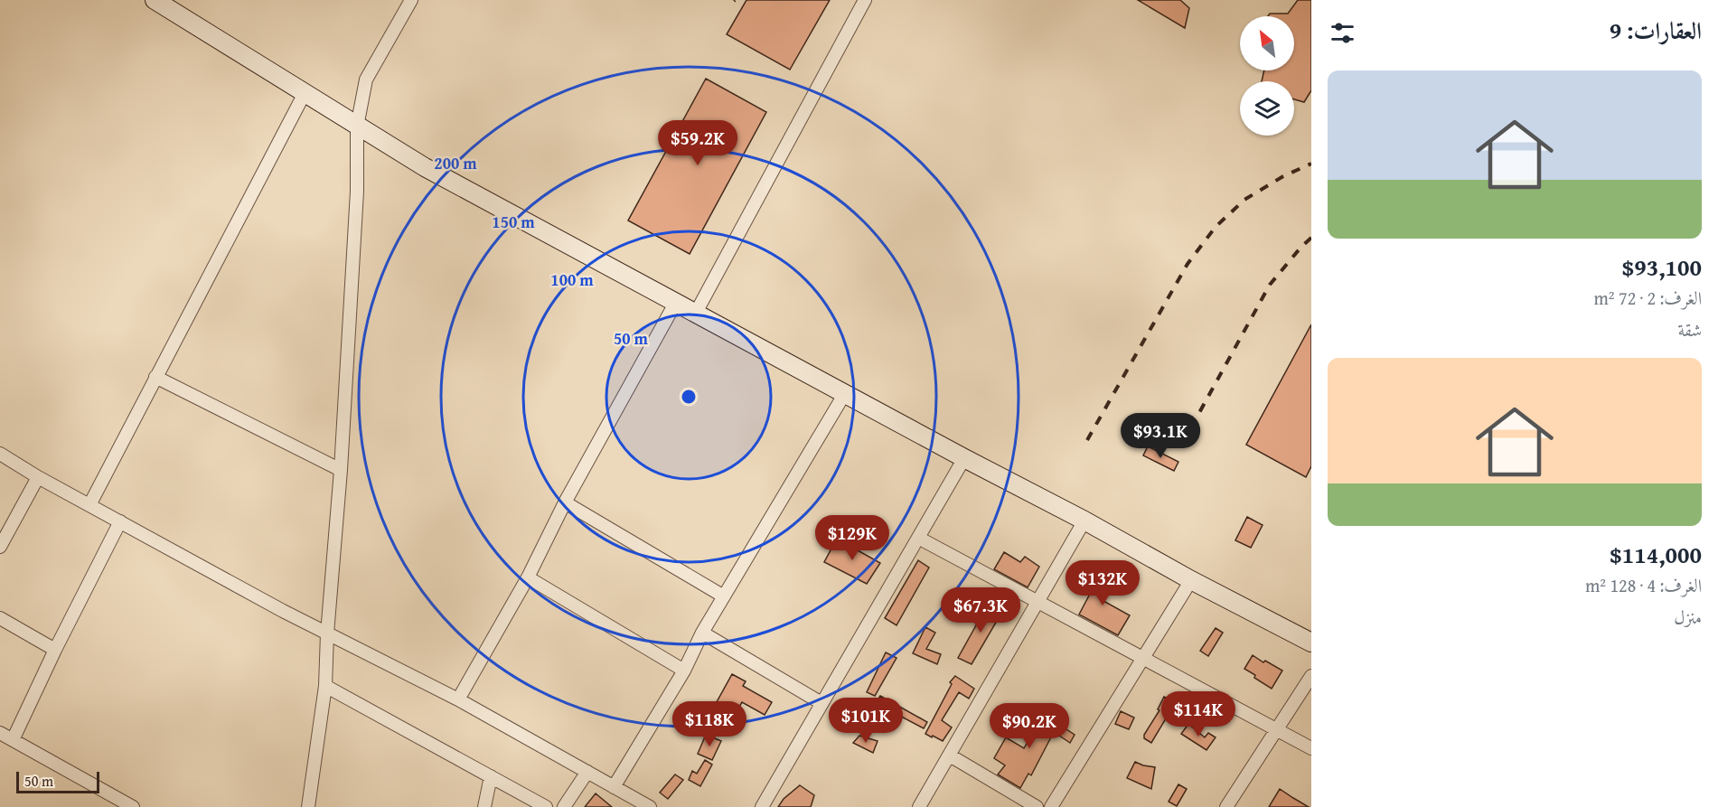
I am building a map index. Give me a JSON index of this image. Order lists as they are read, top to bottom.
{
  "scale_bar": "50 m",
  "north": "top left",
  "page": {
    "heading": "العقارات: 9",
    "list": [
      {
        "name": "$93,100",
        "note": "الغرف: 2 · 72 m² · شقة"
      },
      {
        "name": "$114,000",
        "note": "الغرف: 4 · 128 m² · منزل"
      }
    ],
    "price": [
      "$59.2K",
      "$93.1K",
      "$129K",
      "$132K",
      "$67.3K",
      "$114K",
      "$101K",
      "$118K",
      "$90.2K"
    ],
    "scale": "50 m"
  },
  "rings": [
    "200 m",
    "150 m",
    "100 m",
    "50 m"
  ]
}
